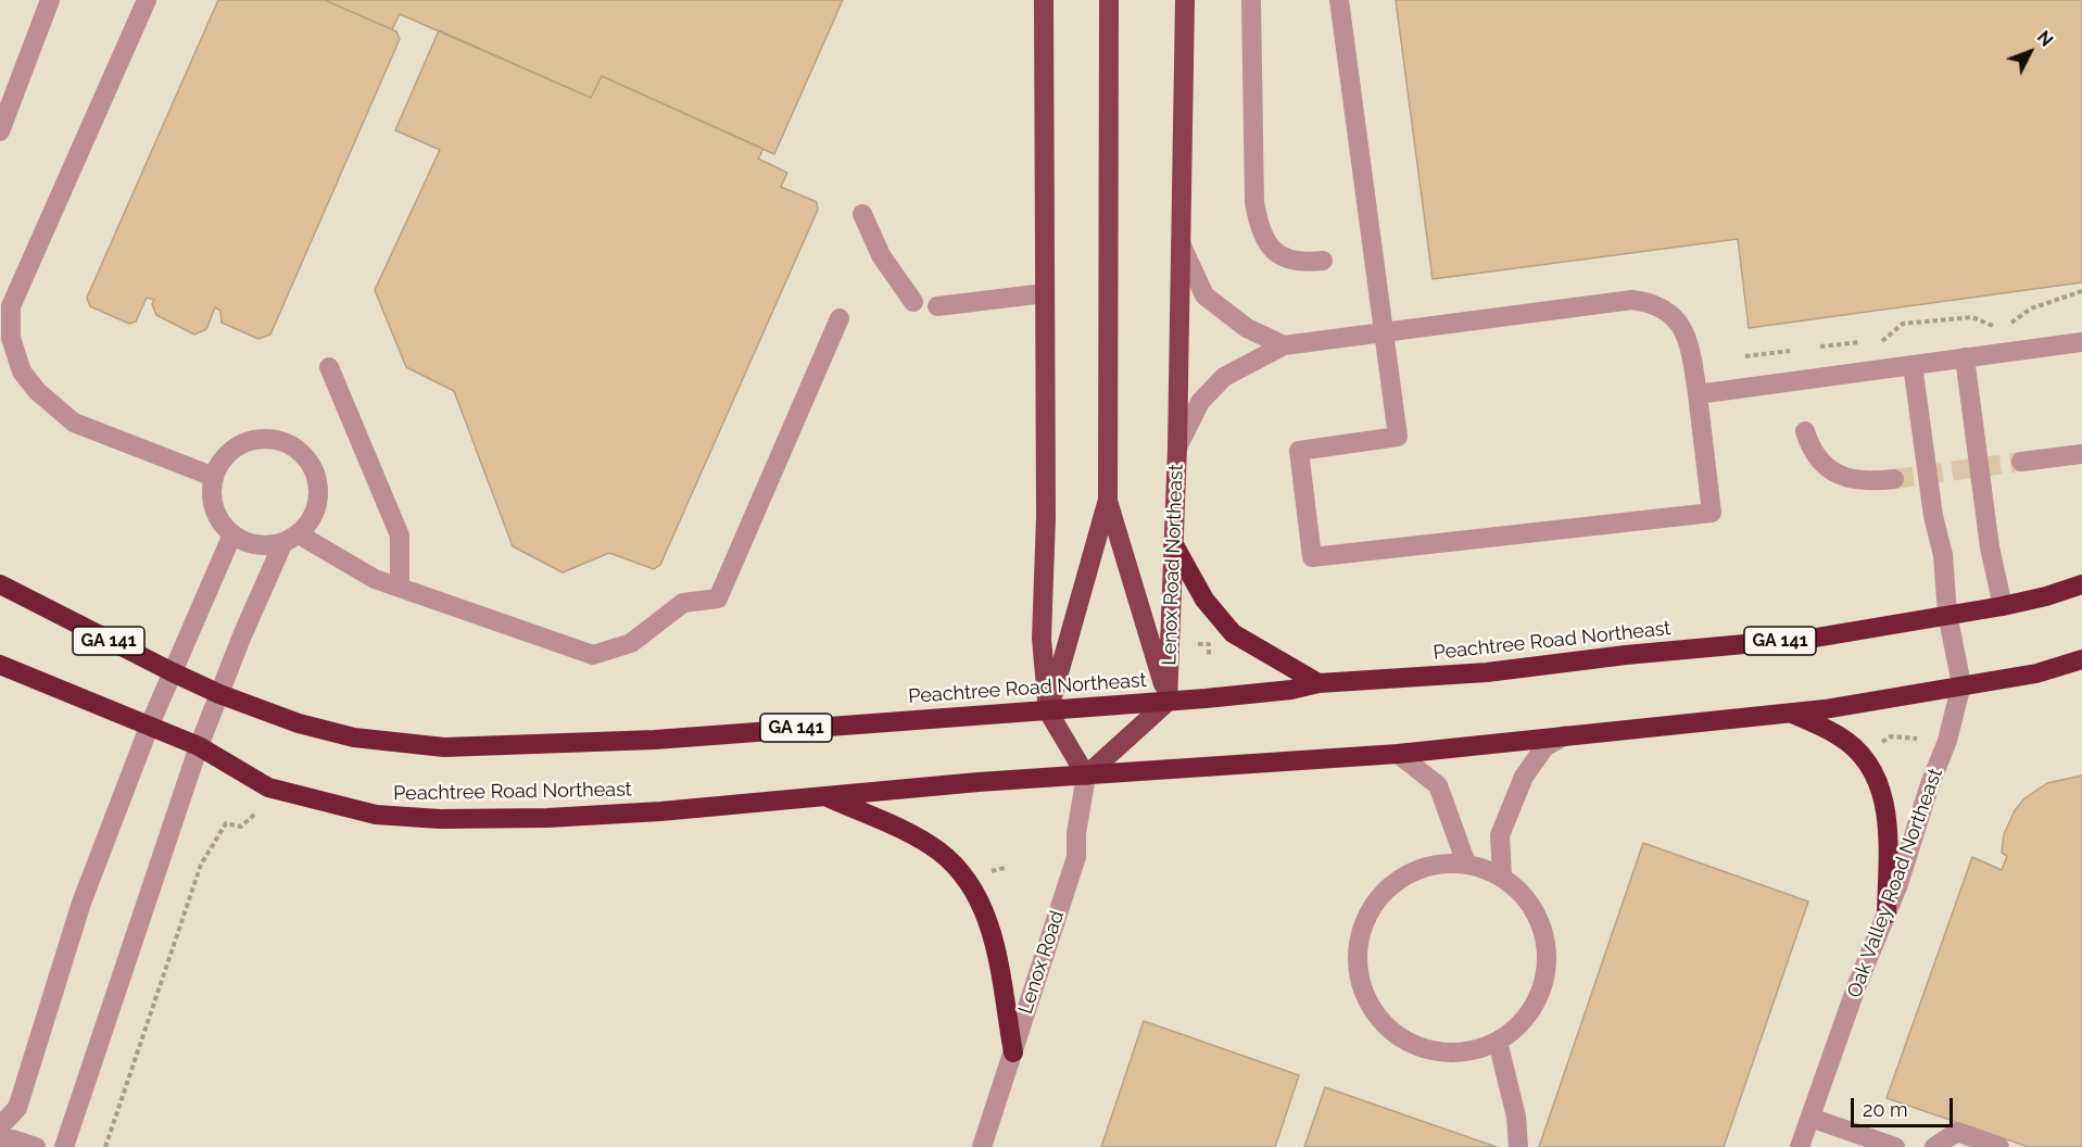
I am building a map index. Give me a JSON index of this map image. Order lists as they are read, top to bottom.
{
  "streets": {
    "highway": ["GA 141", "Peachtree Road Northeast"],
    "main road": ["Lenox Road Northeast"],
    "street": ["Oak Valley Road Northeast", "Lenox Road"]
  },
  "crossings": [
    ["Lenox Road Northeast", "Peachtree Road Northeast"],
    ["Peachtree Road Northeast", "Oak Valley Road Northeast"],
    ["Peachtree Road Northeast", "Lenox Road"]
  ],
  "scale_bar": "20 m",
  "north": "top right"
}
